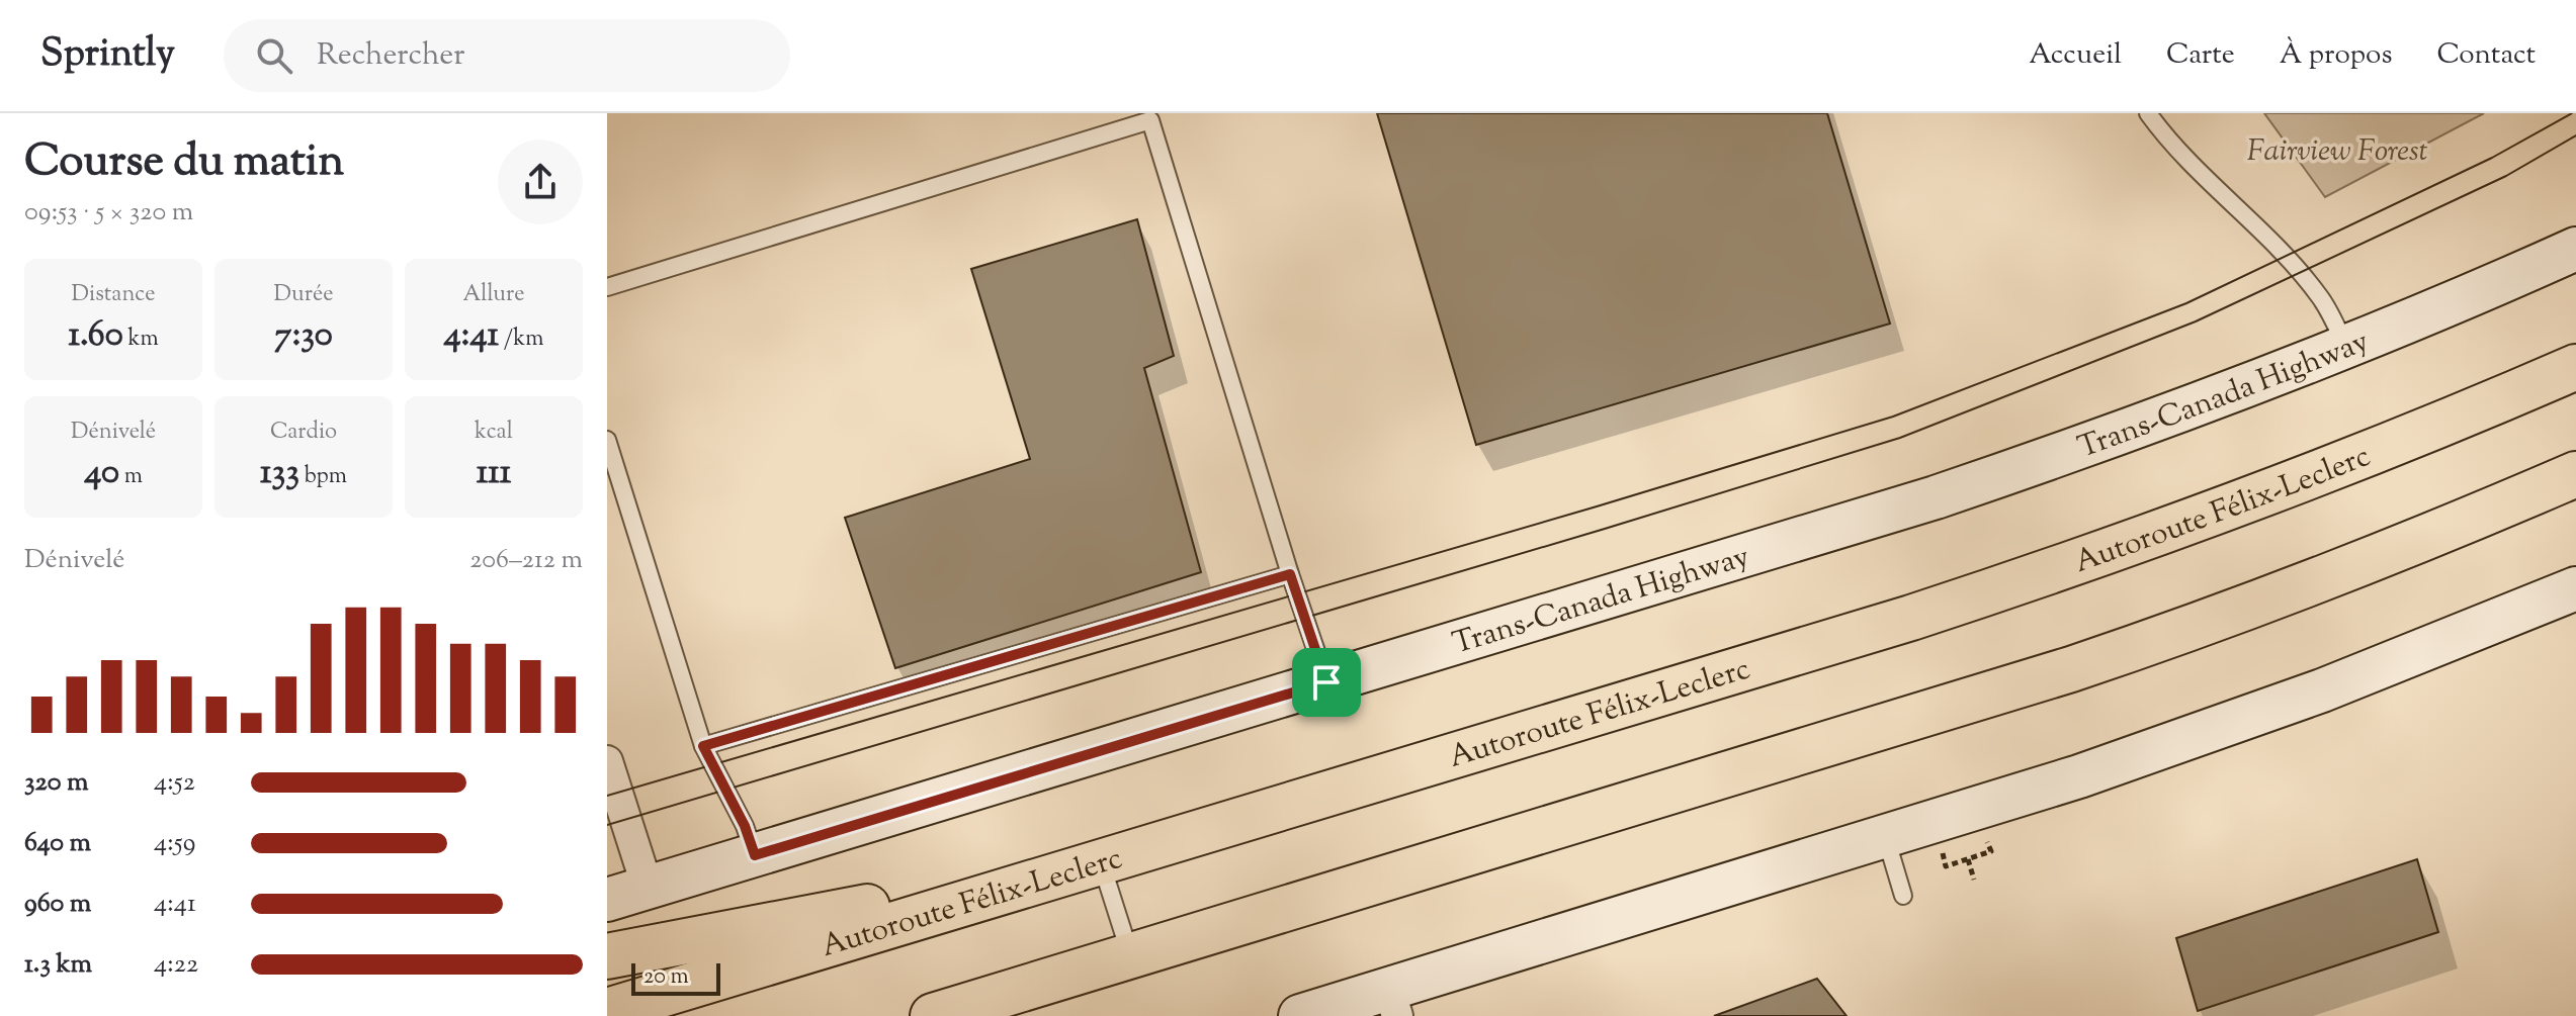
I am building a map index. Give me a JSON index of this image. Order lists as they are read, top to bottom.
{
  "streets": {
    "highway": ["Autoroute Félix-Leclerc"],
    "main road": ["Trans-Canada Highway"]
  },
  "parks": ["Fairview Forest"],
  "scale_bar": "20 m",
  "page": {
    "header": "Sprintly",
    "search": "Rechercher",
    "nav": [
      "Accueil",
      "Carte",
      "À propos",
      "Contact"
    ],
    "heading": ["Course du matin", "09:53 · 5 × 320 m"],
    "stats": [
      ["Distance", "1.60 km"],
      ["Durée", "7:30"],
      ["Allure", "4:41 /km"],
      ["Dénivelé", "40 m"],
      ["Cardio", "133 bpm"],
      ["kcal", "111"]
    ],
    "chart": ["Dénivelé", "206–212 m"],
    "list": [
      {
        "name": "320 m",
        "note": "4:52"
      },
      {
        "name": "640 m",
        "note": "4:59"
      },
      {
        "name": "960 m",
        "note": "4:41"
      },
      {
        "name": "1.3 km",
        "note": "4:22"
      }
    ],
    "scale": "20 m"
  }
}
